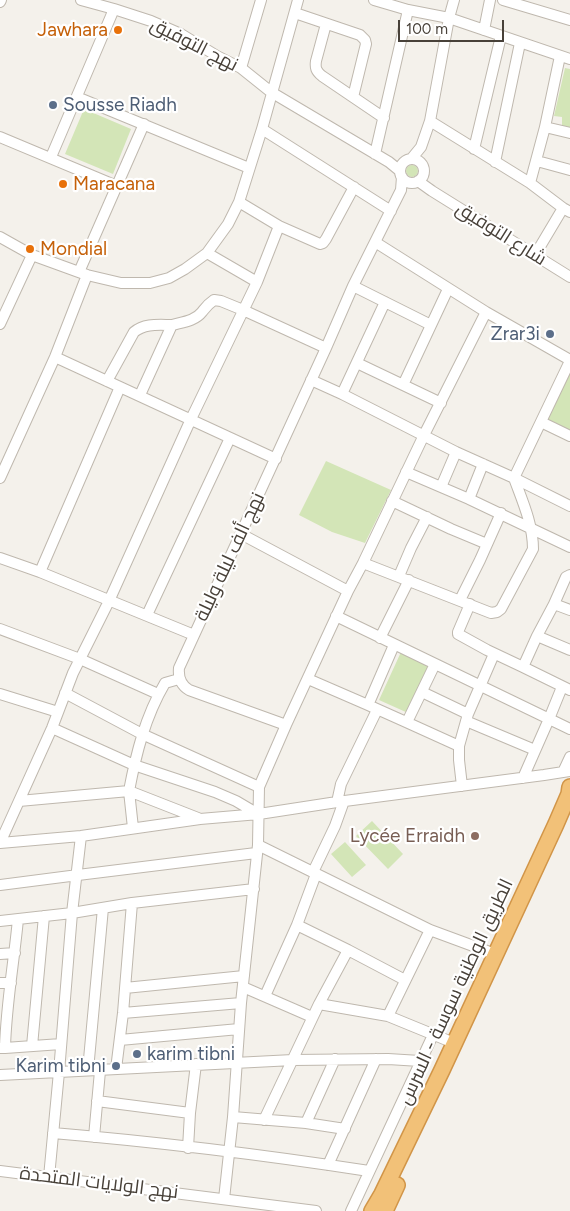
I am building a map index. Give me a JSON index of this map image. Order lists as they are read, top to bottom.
{
  "streets": {
    "highway": ["الطريق الوطنية سوسة - السرس"],
    "street": [
      "نهج التوفيق",
      "شارع التوفيق",
      "نهج ألف ليلة وليلة",
      "نهج الولايات المتحدة"
    ]
  },
  "crossings": [
    ["شارع التوفيق", "نهج ألف ليلة وليلة"]
  ],
  "places": [
    "Jawhara",
    "Sousse Riadh",
    "Maracana",
    "Mondial",
    "Zrar3i",
    "Lycée Erraidh",
    "karim tibni",
    "Karim tibni"
  ],
  "scale_bar": "100 m"
}
